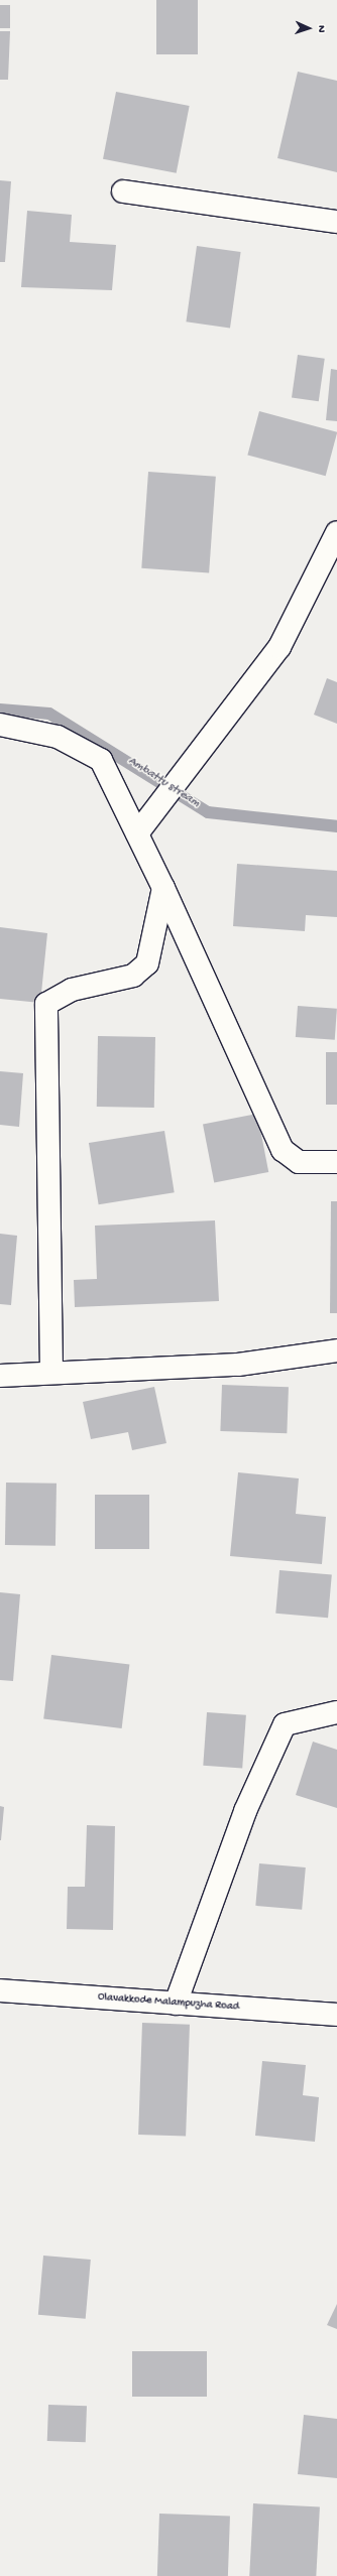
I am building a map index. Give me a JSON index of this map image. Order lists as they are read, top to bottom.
{
  "streets": {
    "street": ["Olavakkode Malampuzha Road"]
  },
  "water": ["Ambattu stream"],
  "north": "right"
}
